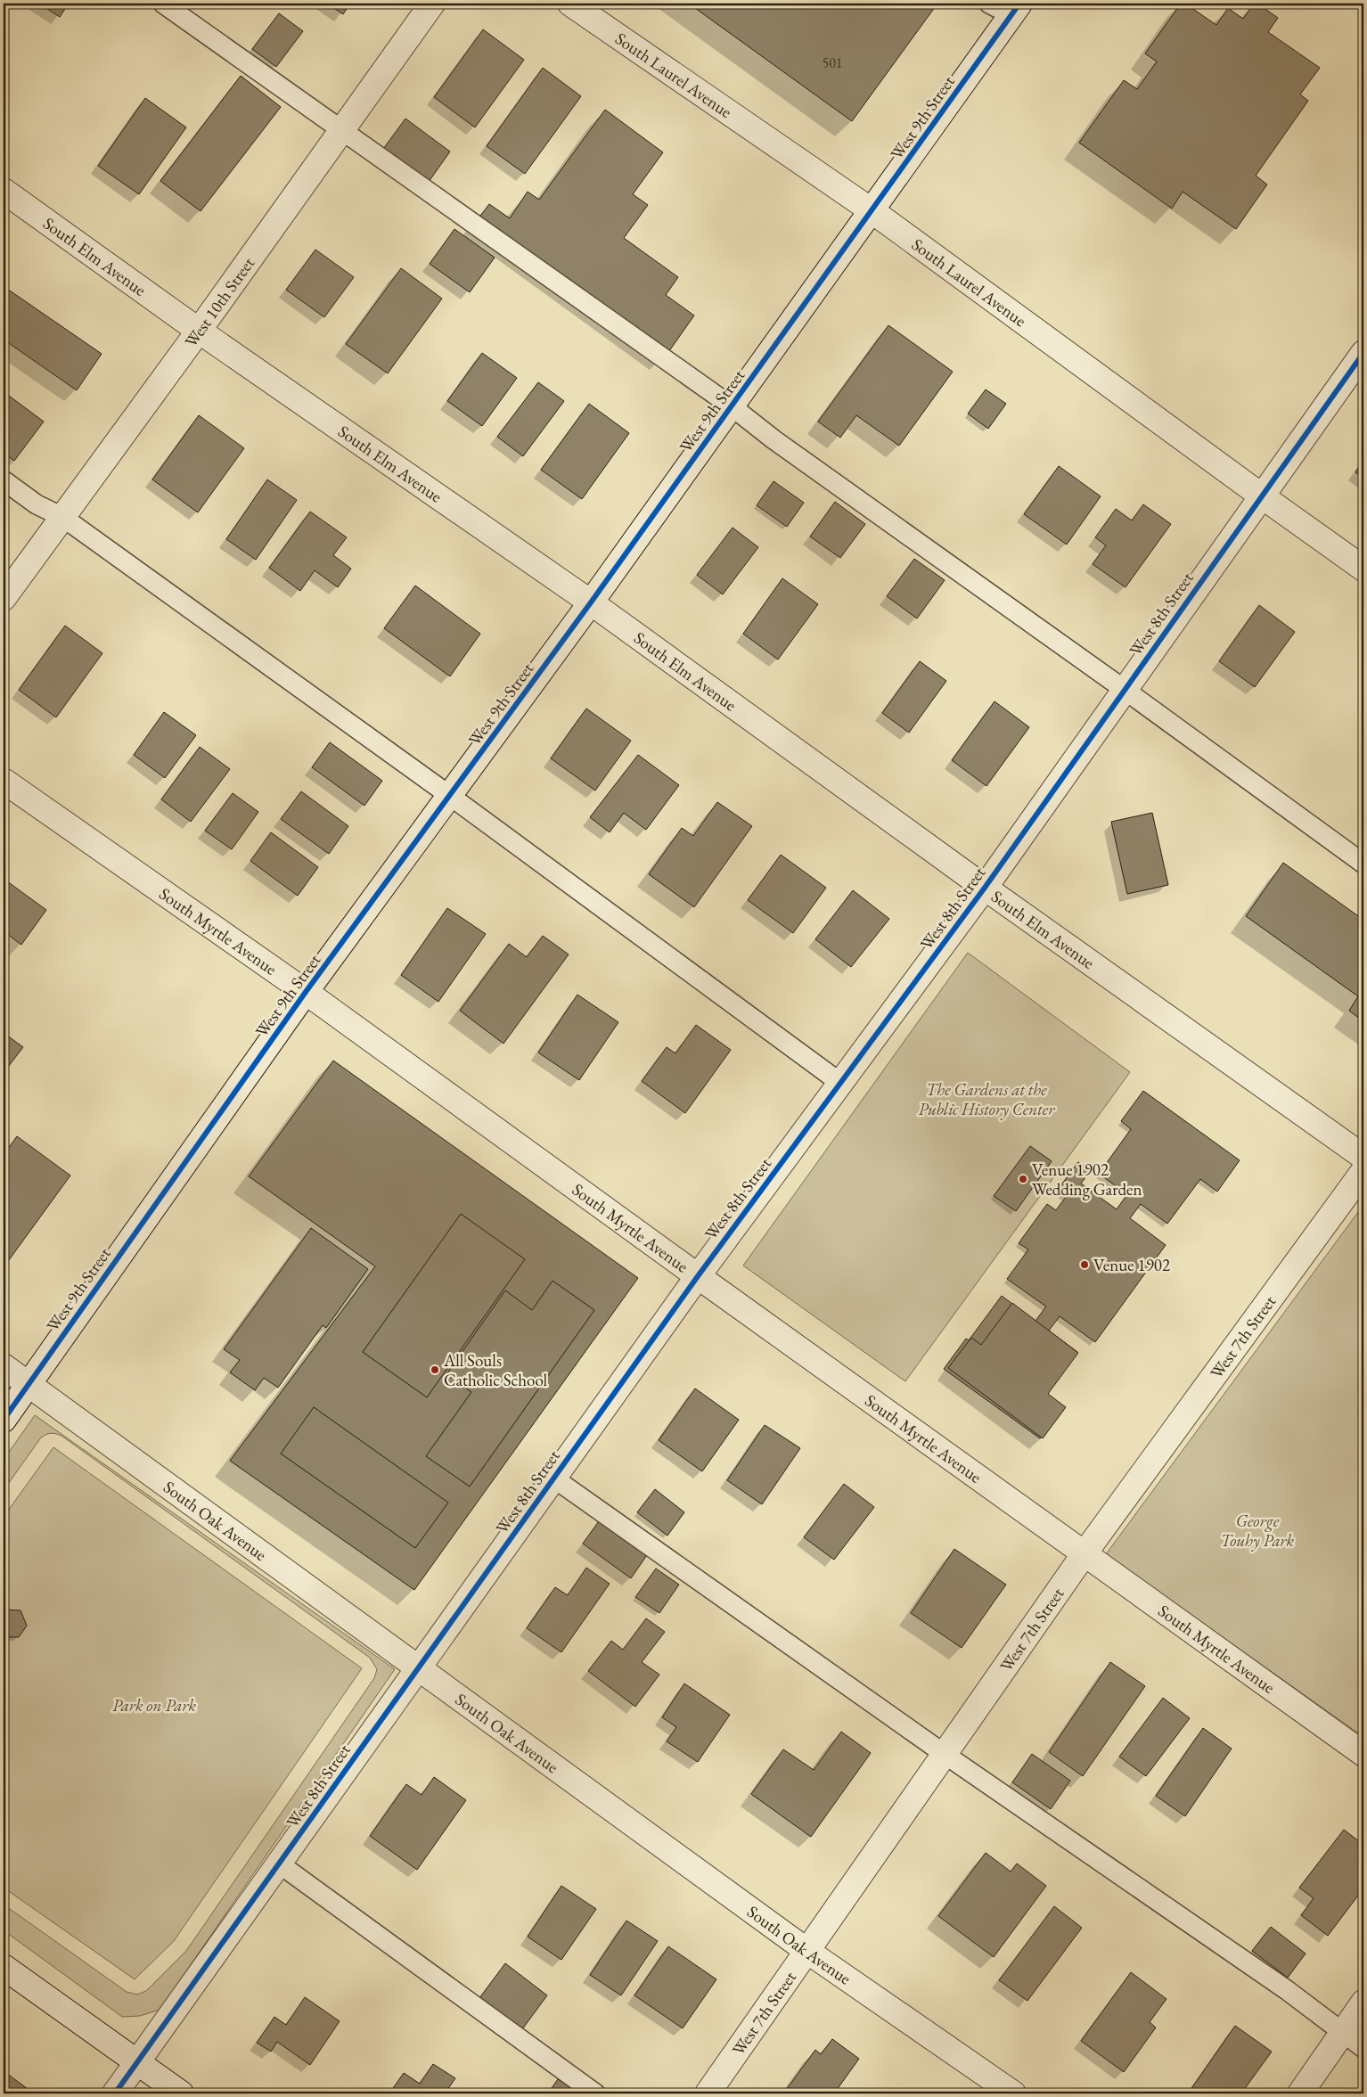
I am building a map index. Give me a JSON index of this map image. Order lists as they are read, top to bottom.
{
  "streets": {
    "street": [
      "South Laurel Avenue",
      "West 9th Street",
      "South Elm Avenue",
      "West 10th Street",
      "West 8th Street",
      "South Myrtle Avenue",
      "West 7th Street",
      "South Oak Avenue"
    ]
  },
  "crossings": [
    ["South Laurel Avenue", "West 9th Street"],
    ["South Laurel Avenue", "West 8th Street"],
    ["West 9th Street", "South Elm Avenue"],
    ["West 9th Street", "South Myrtle Avenue"],
    ["West 9th Street", "South Oak Avenue"],
    ["South Elm Avenue", "West 10th Street"],
    ["South Elm Avenue", "West 8th Street"],
    ["West 8th Street", "South Myrtle Avenue"],
    ["West 8th Street", "South Oak Avenue"],
    ["South Myrtle Avenue", "West 7th Street"],
    ["West 7th Street", "South Oak Avenue"]
  ],
  "parks": ["The Gardens at the Public History Center", "George Touhy Park", "Park on Park"],
  "places": ["Venue 1902 Wedding Garden", "Venue 1902", "All Souls Catholic School"],
  "house_numbers": ["501"]
}
